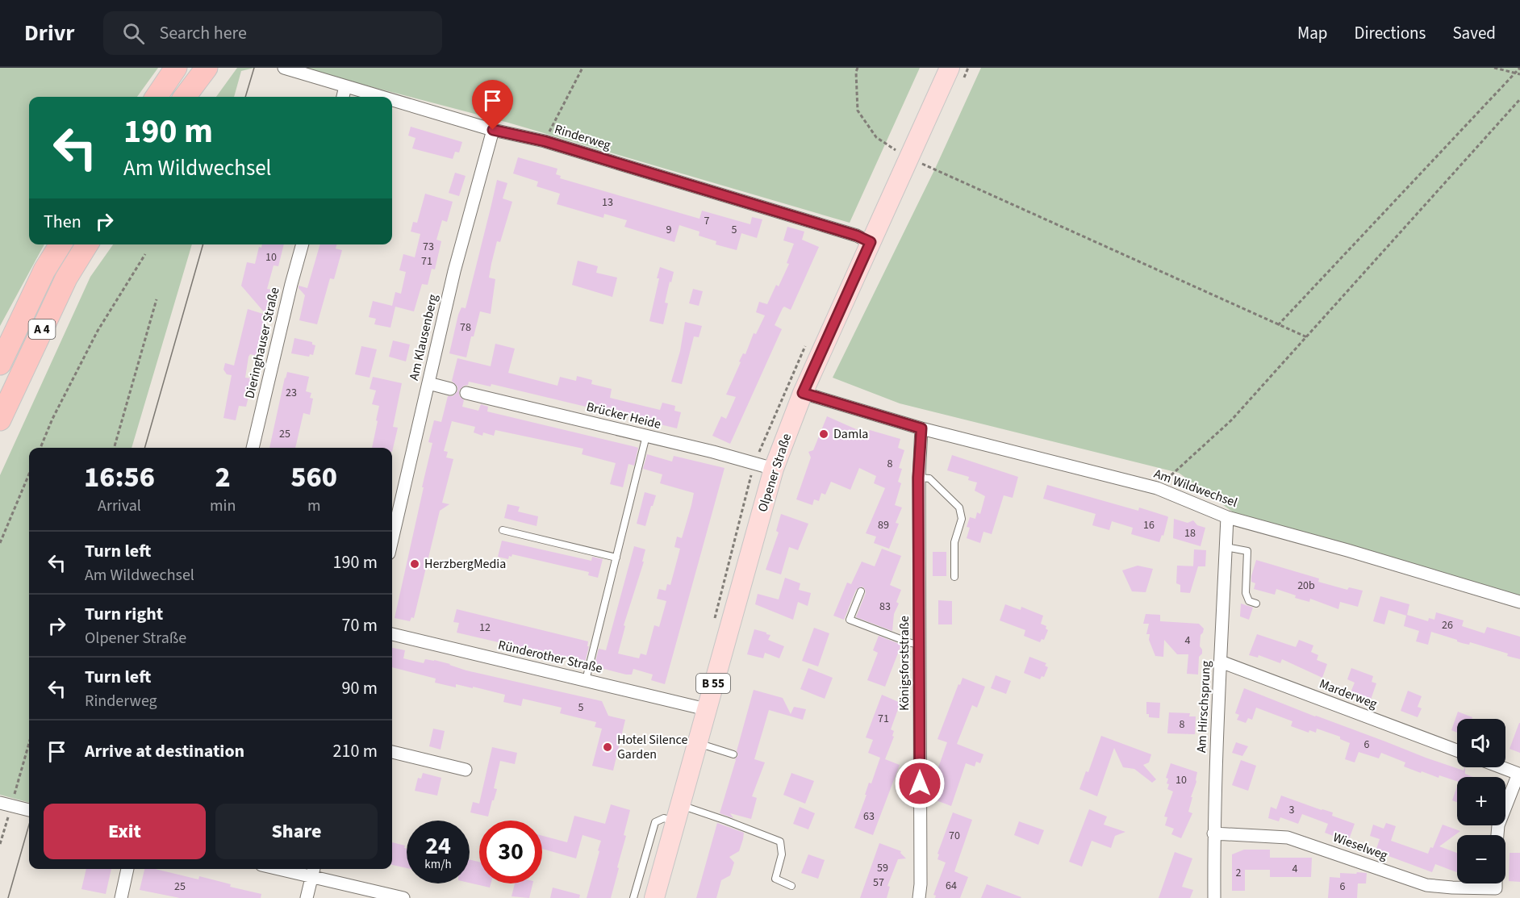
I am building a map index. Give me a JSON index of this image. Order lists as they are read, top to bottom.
{
  "streets": {
    "highway": ["A 4"],
    "main road": ["Olpener Straße", "B 55"],
    "street": [
      "Rinderweg",
      "Am Klausenberg",
      "Dieringhauser Straße",
      "Brücker Heide",
      "Am Wildwechsel",
      "Ründerother Straße",
      "Königsforststraße",
      "Marderweg",
      "Am Hirschsprung",
      "Wieselweg"
    ]
  },
  "crossings": [
    ["Rinderweg", "Am Klausenberg"],
    ["Rinderweg", "Olpener Straße"],
    ["Brücker Heide", "Olpener Straße"],
    ["Olpener Straße", "Am Wildwechsel"],
    ["Olpener Straße", "Ründerother Straße"],
    ["Am Wildwechsel", "Königsforststraße"],
    ["Am Wildwechsel", "Am Hirschsprung"],
    ["Marderweg", "Am Hirschsprung"],
    ["Am Hirschsprung", "Wieselweg"]
  ],
  "places": ["Damla", "HerzbergMedia", "Hotel Silence Garden"],
  "house_numbers": [
    "13",
    "7",
    "9",
    "5",
    "73",
    "10",
    "71",
    "78",
    "23",
    "25",
    "8",
    "89",
    "16",
    "18",
    "20b",
    "83",
    "26",
    "12",
    "4",
    "5",
    "71",
    "8",
    "6",
    "10",
    "3",
    "63",
    "70",
    "59",
    "4",
    "2",
    "57",
    "64",
    "25",
    "6"
  ],
  "page": {
    "header": "Drivr",
    "search": "Search here",
    "nav": ["Map", "Directions", "Saved"],
    "turn": ["190 m", "Am Wildwechsel"],
    "then": "Then",
    "eta": [
      "16:56",
      "Arrival",
      "2",
      "min",
      "560",
      "m"
    ],
    "list": [
      {
        "name": "Turn left",
        "note": "Am Wildwechsel",
        "value": "190 m"
      },
      {
        "name": "Turn right",
        "note": "Olpener Straße",
        "value": "70 m"
      },
      {
        "name": "Turn left",
        "note": "Rinderweg",
        "value": "90 m"
      },
      {
        "name": "Arrive at destination",
        "value": "210 m"
      }
    ],
    "map_buttons": ["+", "−"],
    "buttons": ["Exit", "Share"],
    "speed": "24 km/h",
    "limit": "30"
  }
}
